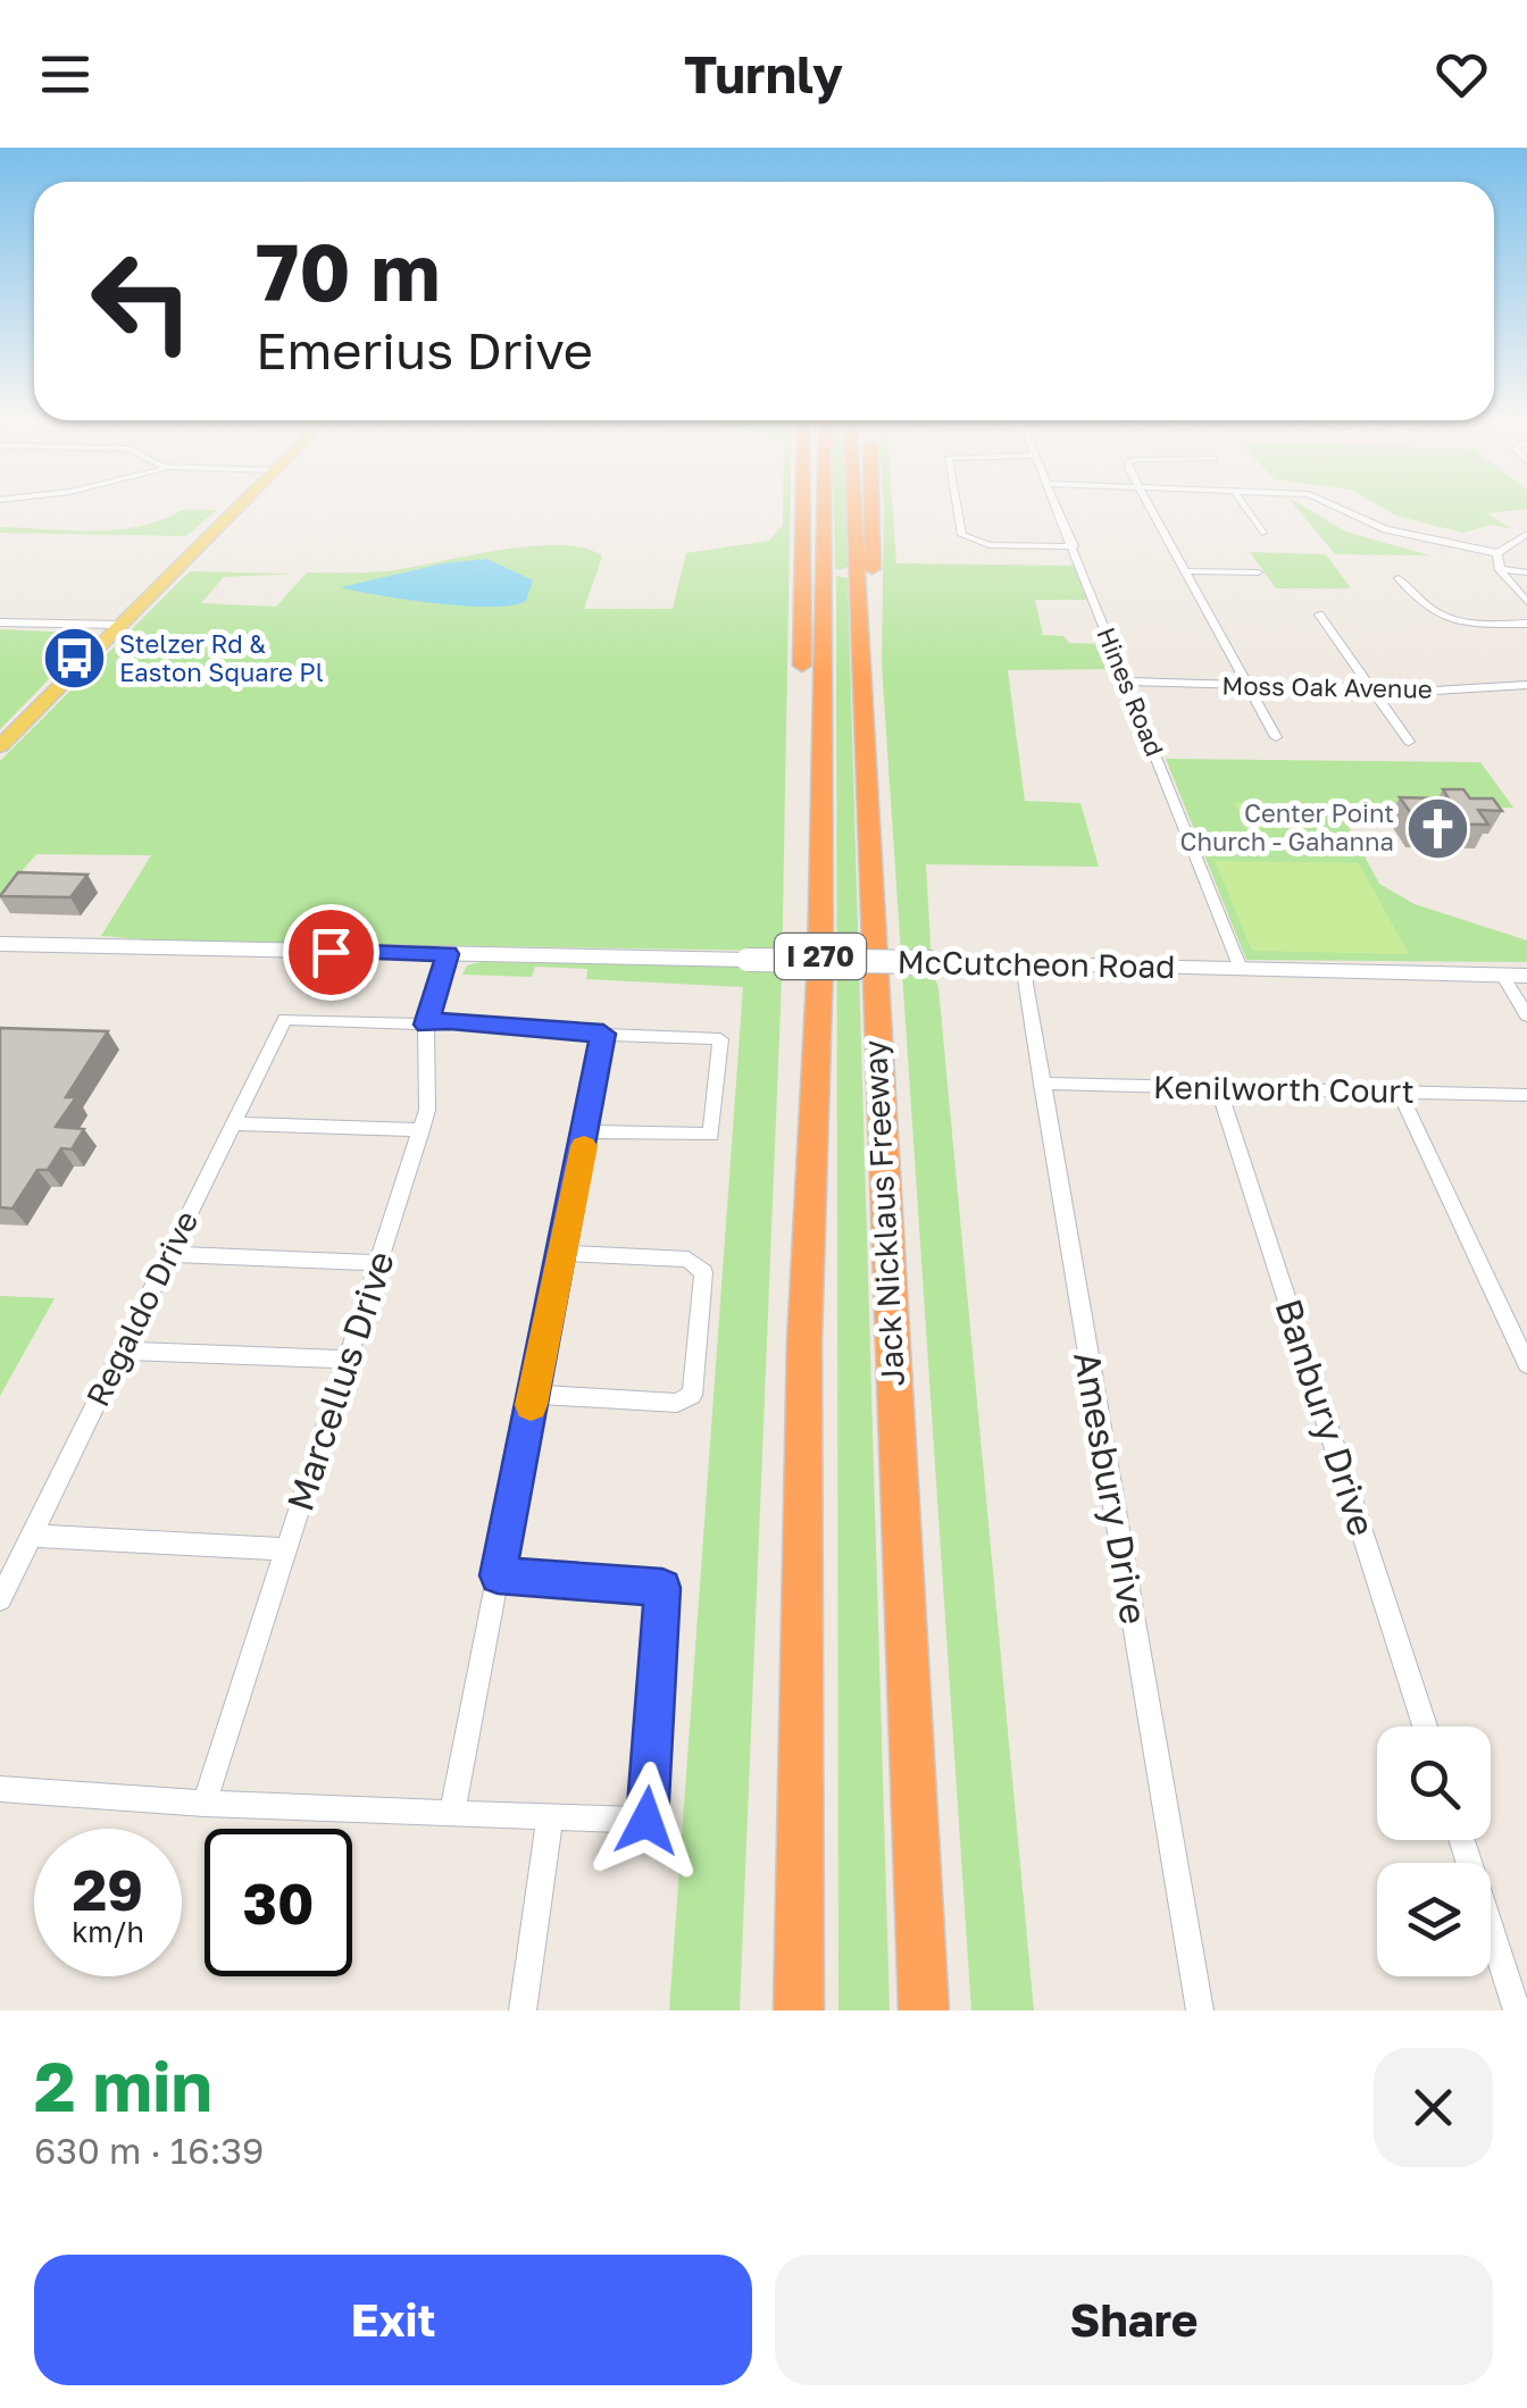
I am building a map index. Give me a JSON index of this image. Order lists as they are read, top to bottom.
{
  "streets": {
    "highway": ["I 270", "Jack Nicklaus Freeway"],
    "main road": ["McCutcheon Road"],
    "street": [
      "Moss Oak Avenue",
      "Hines Road",
      "Kenilworth Court",
      "Regaldo Drive",
      "Marcellus Drive",
      "Banbury Drive",
      "Amesbury Drive"
    ]
  },
  "crossings": [
    ["Moss Oak Avenue", "Hines Road"],
    ["Hines Road", "McCutcheon Road"],
    ["McCutcheon Road", "Marcellus Drive"],
    ["McCutcheon Road", "Amesbury Drive"],
    ["Kenilworth Court", "Banbury Drive"],
    ["Kenilworth Court", "Amesbury Drive"],
    ["Regaldo Drive", "Marcellus Drive"]
  ],
  "places": {
    "bus stop": ["Stelzer Rd & Easton Square Pl"],
    "church": ["Center Point Church - Gahanna"]
  },
  "page": {
    "header": "Turnly",
    "turn": ["70 m", "Emerius Drive"],
    "speed": "29 km/h",
    "limit": "30",
    "heading": ["2 min", "630 m · 16:39"],
    "buttons": ["Exit", "Share"]
  }
}
